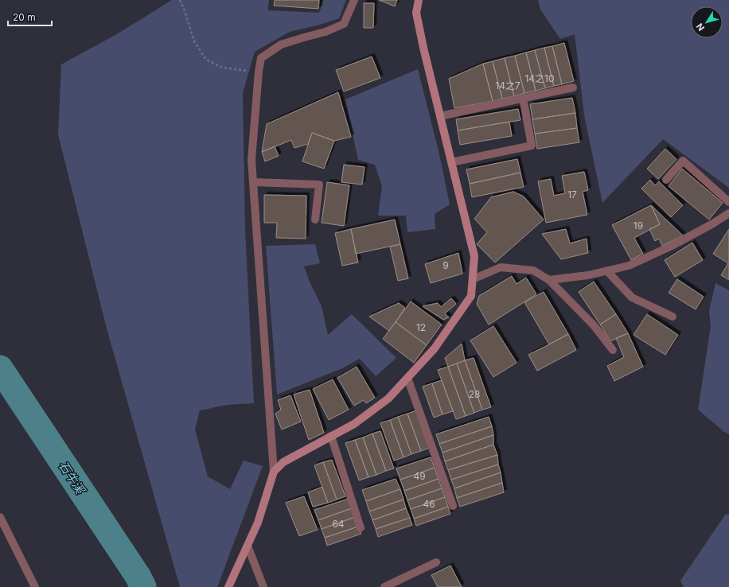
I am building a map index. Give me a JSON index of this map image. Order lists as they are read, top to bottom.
{
  "water": ["石牛溪"],
  "house_numbers": [
    "14之10",
    "14之7",
    "17",
    "19",
    "9",
    "12",
    "28",
    "49",
    "46",
    "64"
  ],
  "scale_bar": "20 m",
  "north": "bottom left"
}
